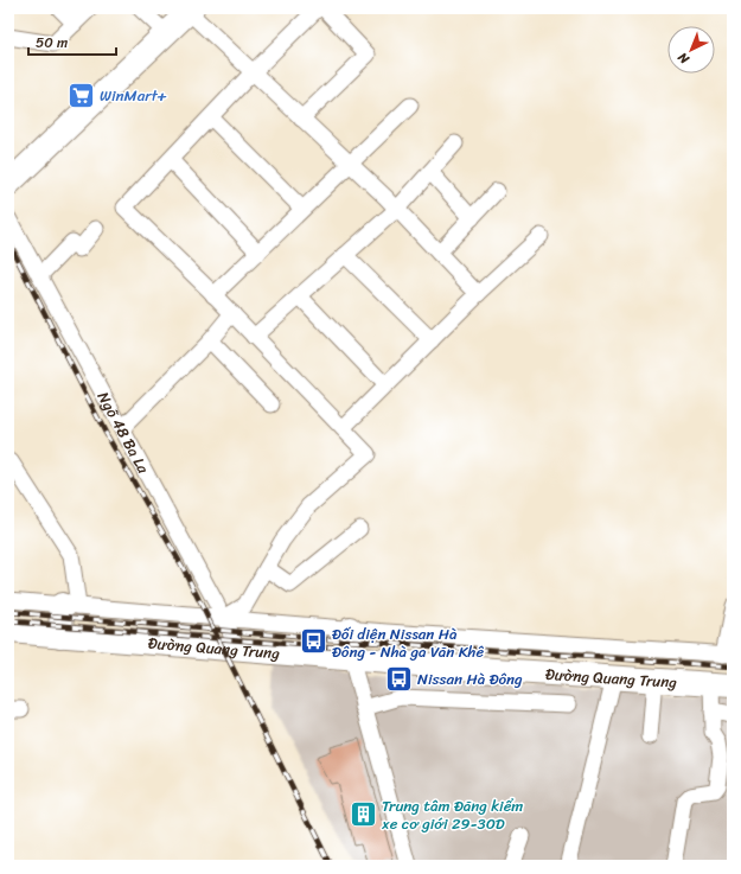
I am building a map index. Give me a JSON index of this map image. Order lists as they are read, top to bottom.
{
  "streets": {
    "highway": ["Đường Quang Trung"],
    "street": ["Ngõ 48 Ba La"]
  },
  "crossings": [
    ["Ngõ 48 Ba La", "Đường Quang Trung"]
  ],
  "places": {
    "supermarket": ["WinMart+"],
    "bus stop": ["Đối diện Nissan Hà Đông - Nhà ga Văn Khê", "Nissan Hà Đông"],
    "building": ["Trung tâm Đăng kiểm xe cơ giới 29-30D"]
  },
  "scale_bar": "50 m",
  "north": "bottom left"
}
